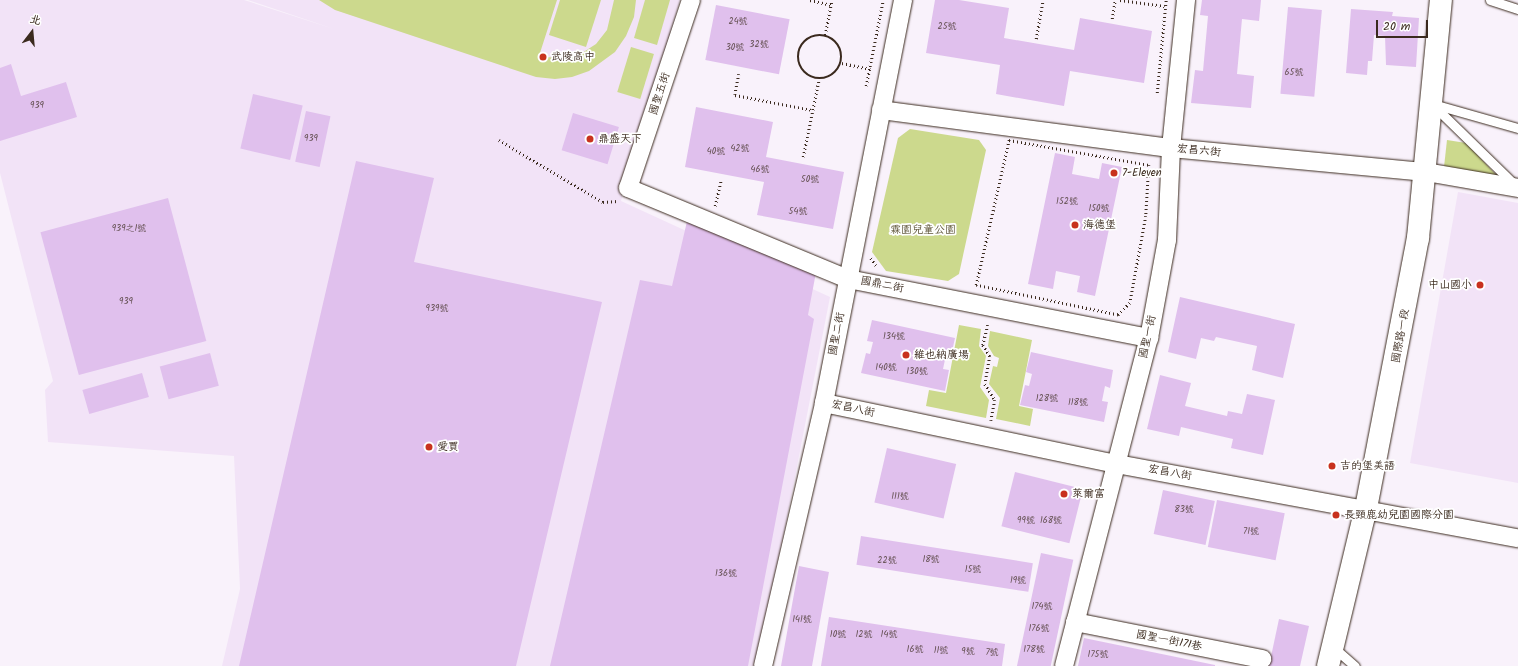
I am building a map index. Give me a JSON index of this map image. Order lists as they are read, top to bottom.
{
  "streets": {
    "street": [
      "國聖五街",
      "宏昌六街",
      "國鼎二街",
      "國聖二街",
      "國際路一段",
      "國聖一街",
      "宏昌八街",
      "國聖一街171巷"
    ]
  },
  "crossings": [
    ["國聖五街", "國鼎二街"],
    ["宏昌六街", "國聖二街"],
    ["宏昌六街", "國際路一段"],
    ["宏昌六街", "國聖一街"],
    ["國鼎二街", "國聖二街"],
    ["國鼎二街", "國聖一街"],
    ["國聖二街", "宏昌八街"],
    ["國際路一段", "宏昌八街"],
    ["國聖一街", "宏昌八街"],
    ["國聖一街", "國聖一街171巷"]
  ],
  "parks": ["霖園兒童公園"],
  "places": [
    "武陵高中",
    "鼎盛天下",
    "7-Eleven",
    "海德堡",
    "中山國小",
    "維也納廣場",
    "愛買",
    "吉的堡美語",
    "萊爾富",
    "長頸鹿幼兒園國際分園"
  ],
  "house_numbers": [
    "24號",
    "25號",
    "32號",
    "30號",
    "65號",
    "939",
    "939",
    "42號",
    "40號",
    "46號",
    "50號",
    "152號",
    "150號",
    "54號",
    "939之1號",
    "939",
    "939號",
    "134號",
    "140號",
    "130號",
    "128號",
    "118號",
    "111號",
    "83號",
    "99號",
    "168號",
    "71號",
    "18號",
    "22號",
    "15號",
    "136號",
    "19號",
    "174號",
    "141號",
    "176號",
    "10號",
    "12號",
    "14號",
    "16號",
    "178號",
    "11號",
    "9號",
    "7號",
    "175號"
  ],
  "scale_bar": "20 m",
  "north": "top"
}
